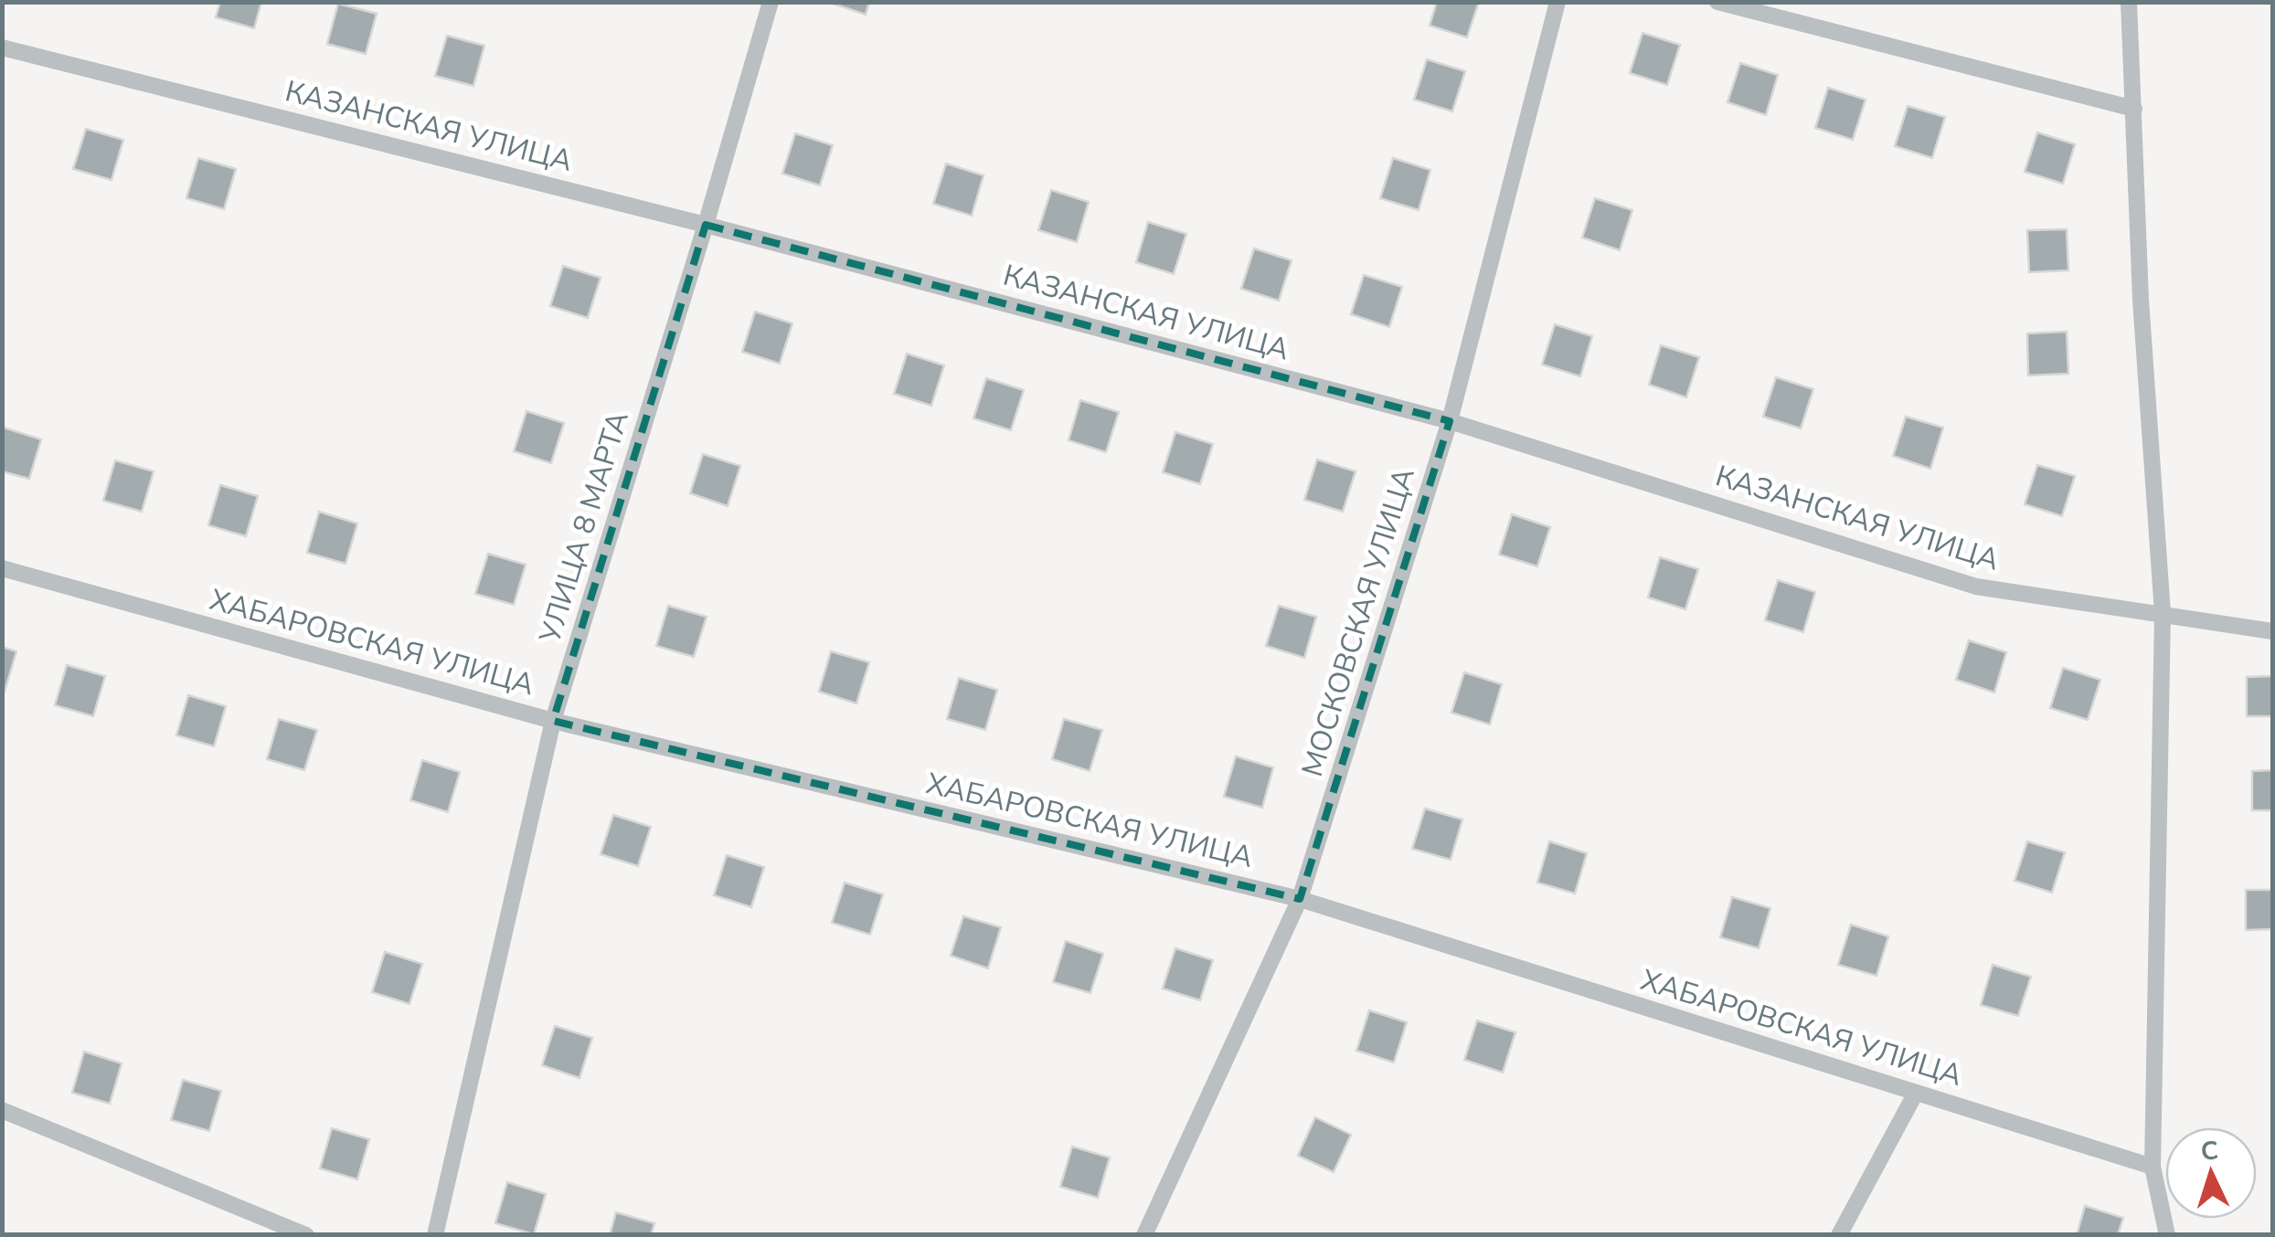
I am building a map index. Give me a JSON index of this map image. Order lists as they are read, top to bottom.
{
  "streets": {
    "street": [
      "КАЗАНСКАЯ УЛИЦА",
      "УЛИЦА 8 МАРТА",
      "МОСКОВСКАЯ УЛИЦА",
      "ХАБАРОВСКАЯ УЛИЦА"
    ]
  },
  "crossings": [
    ["КАЗАНСКАЯ УЛИЦА", "УЛИЦА 8 МАРТА"],
    ["КАЗАНСКАЯ УЛИЦА", "МОСКОВСКАЯ УЛИЦА"],
    ["УЛИЦА 8 МАРТА", "ХАБАРОВСКАЯ УЛИЦА"],
    ["МОСКОВСКАЯ УЛИЦА", "ХАБАРОВСКАЯ УЛИЦА"]
  ],
  "north": "top"
}
